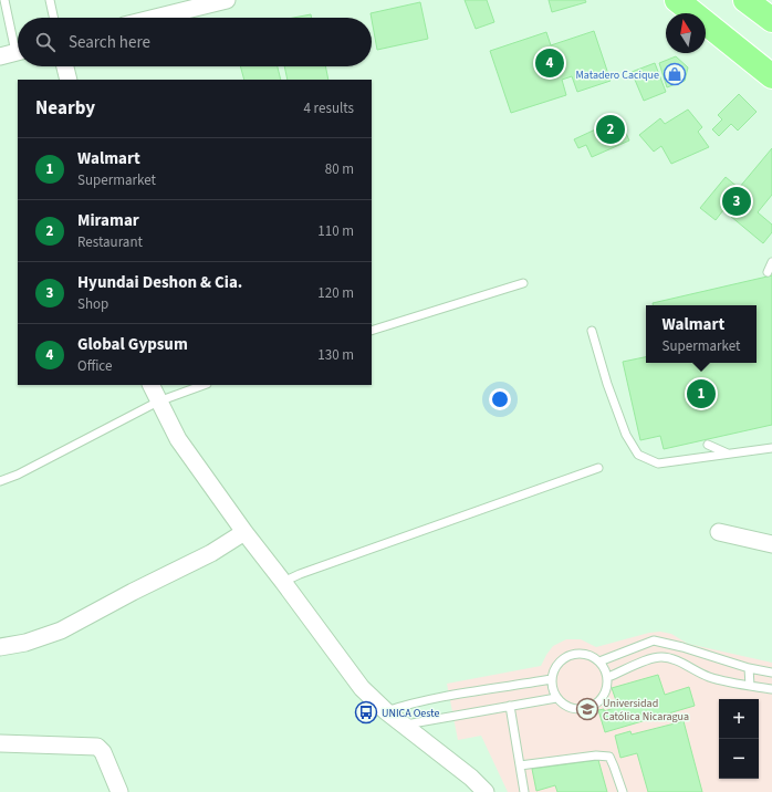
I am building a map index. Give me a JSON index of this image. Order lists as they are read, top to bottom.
{
  "places": {
    "shop": ["Matadero Cacique"],
    "school or university": ["Universidad Católica Nicaragua"],
    "bus stop": ["UNICA Oeste"]
  },
  "north": "top",
  "page": {
    "search": "Search here",
    "pins": [
      "4",
      "2",
      "3",
      "1"
    ],
    "heading": ["Nearby", "4 results"],
    "list": [
      {
        "mark": "1",
        "name": "Walmart",
        "note": "Supermarket",
        "value": "80 m"
      },
      {
        "mark": "2",
        "name": "Miramar",
        "note": "Restaurant",
        "value": "110 m"
      },
      {
        "mark": "3",
        "name": "Hyundai Deshon & Cia.",
        "note": "Shop",
        "value": "120 m"
      },
      {
        "mark": "4",
        "name": "Global Gypsum",
        "note": "Office",
        "value": "130 m"
      }
    ],
    "popup": ["Walmart", "Supermarket"],
    "map_buttons": ["+", "−"]
  }
}
